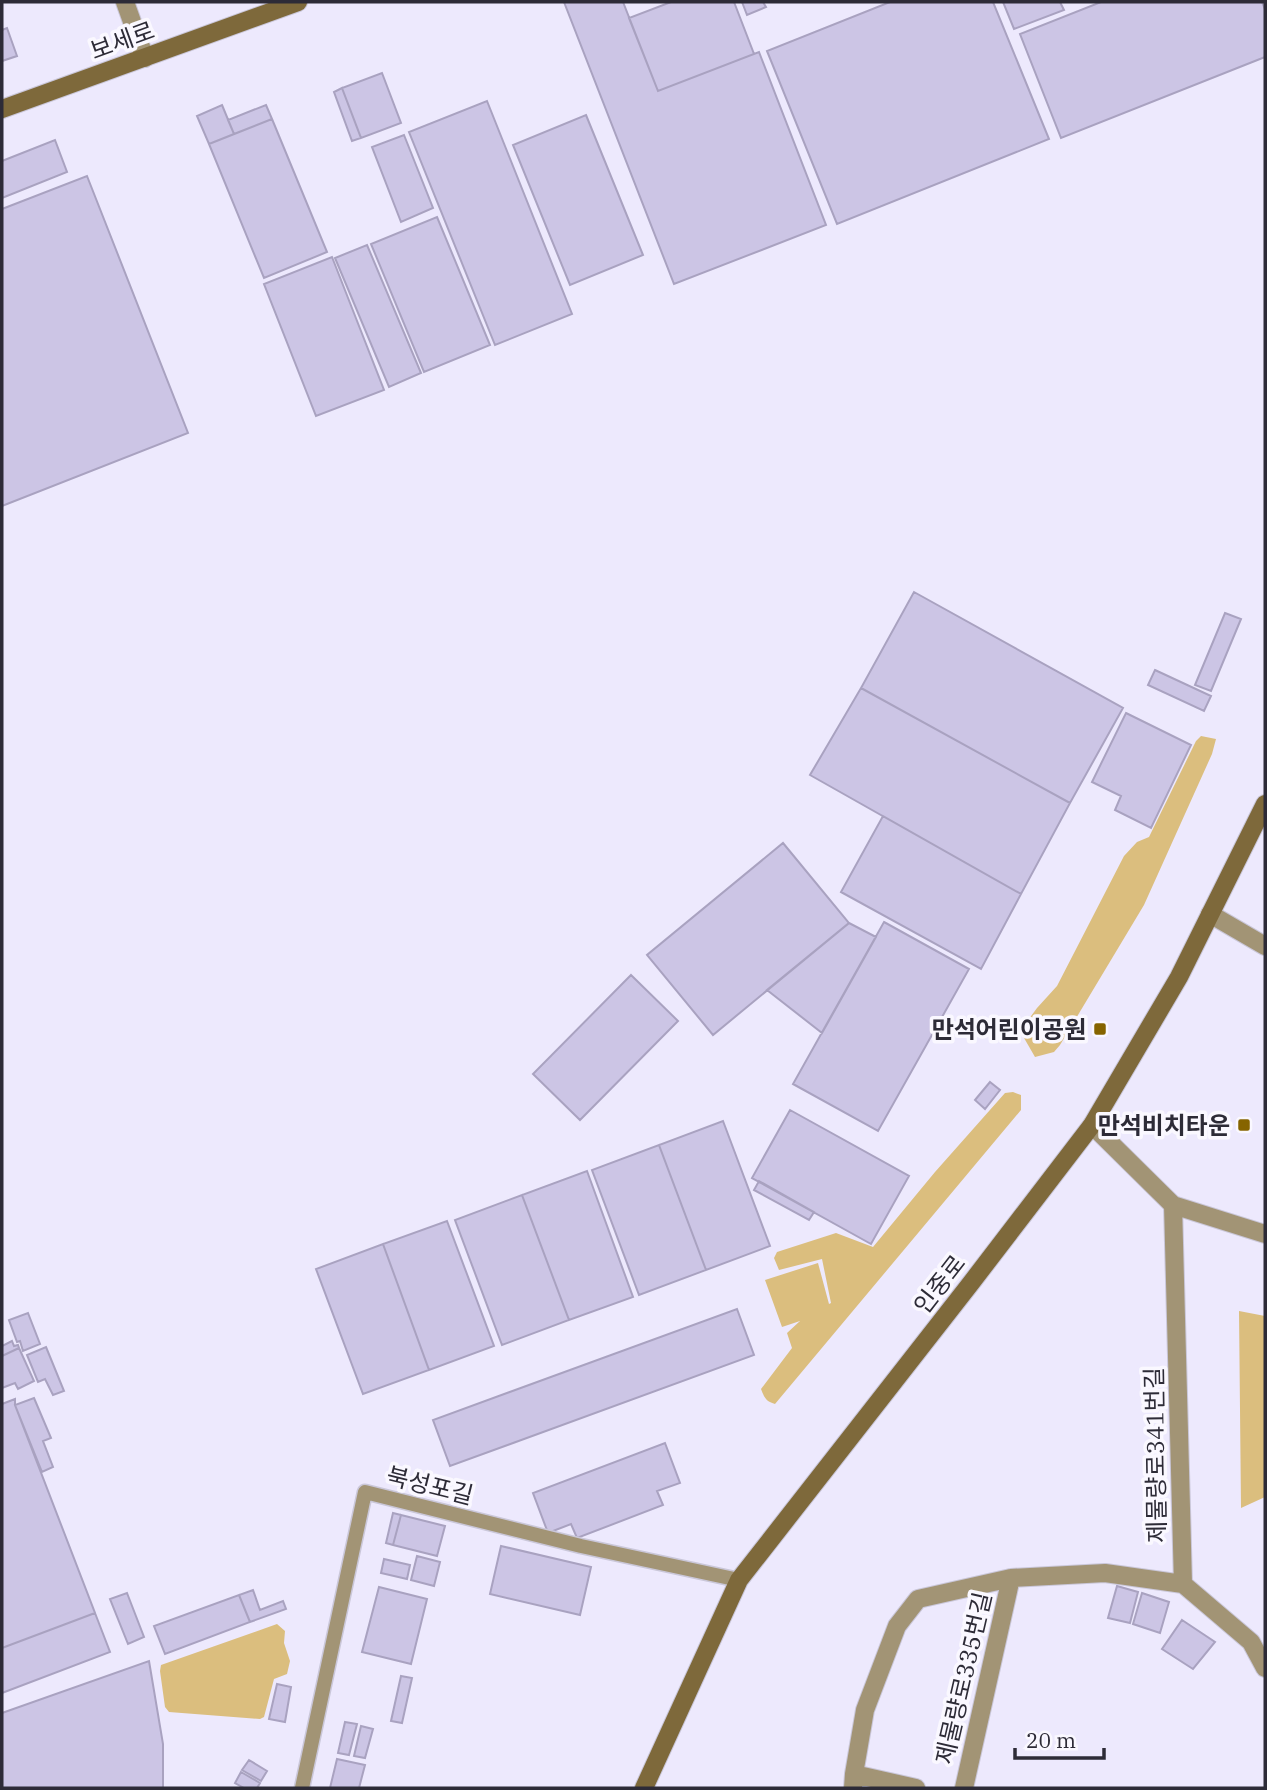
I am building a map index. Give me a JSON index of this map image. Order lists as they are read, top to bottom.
{
  "streets": {
    "main road": ["보세로", "인중로"],
    "street": ["제물량로341번길", "제물량로335번길"],
    "lane": ["북성포길"]
  },
  "crossings": [
    ["인중로", "북성포길"],
    ["제물량로341번길", "제물량로335번길"]
  ],
  "places": {
    "transit": ["만석어린이공원", "만석비치타운"]
  },
  "scale_bar": "20 m"
}
